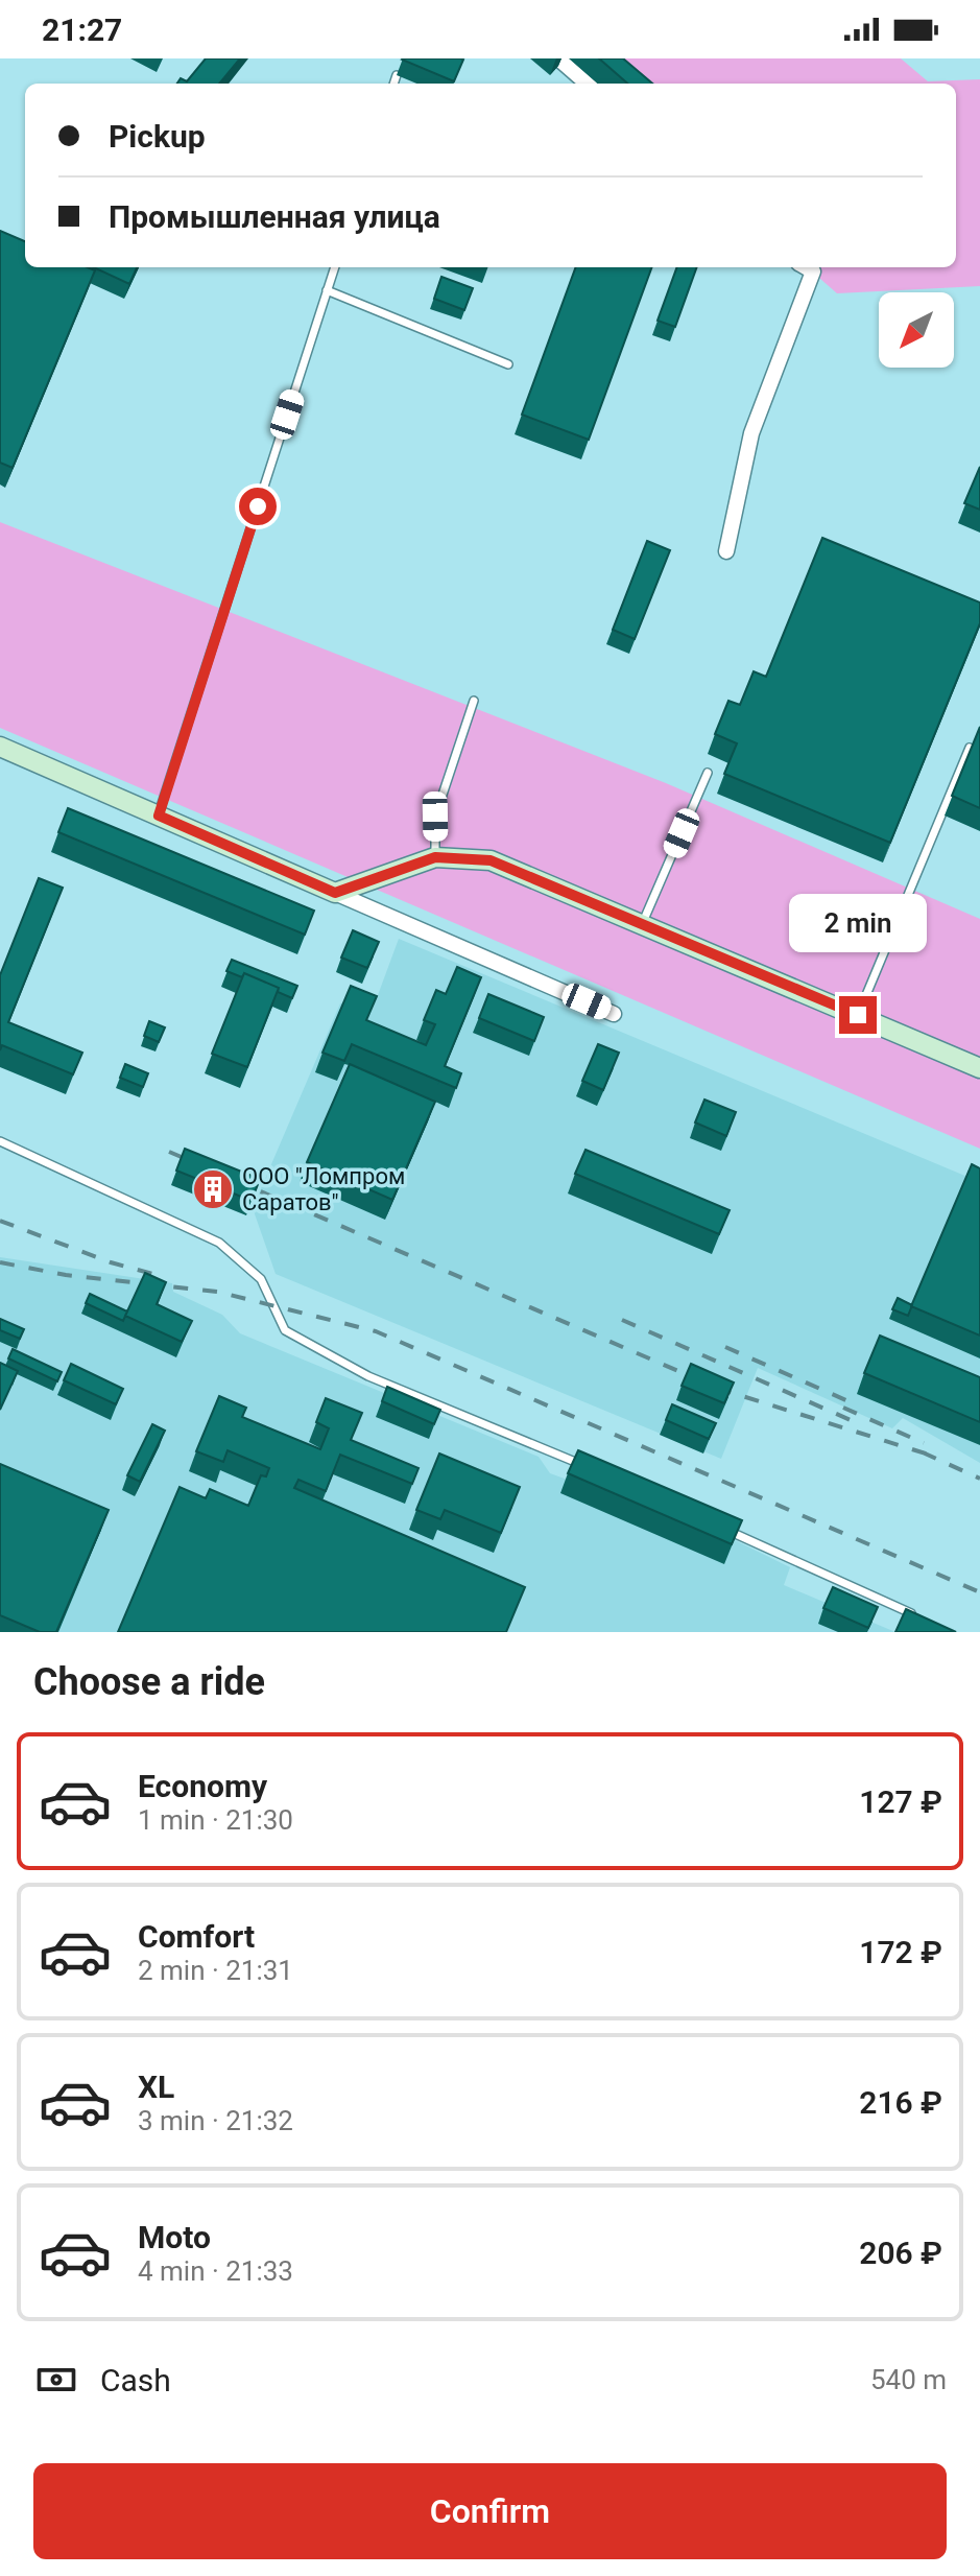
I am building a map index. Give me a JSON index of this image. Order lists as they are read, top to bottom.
{
  "places": {
    "building": ["ООО \"Ломпром Саратов\""]
  },
  "north": "bottom left",
  "page": {
    "status": "21:27",
    "banner": ["Pickup", "Промышленная улица"],
    "bubble": "2 min",
    "heading": "Choose a ride",
    "list": [
      {
        "name": "Economy",
        "note": "1 min · 21:30",
        "value": "127 ₽"
      },
      {
        "name": "Comfort",
        "note": "2 min · 21:31",
        "value": "172 ₽"
      },
      {
        "name": "XL",
        "note": "3 min · 21:32",
        "value": "216 ₽"
      },
      {
        "name": "Moto",
        "note": "4 min · 21:33",
        "value": "206 ₽"
      }
    ],
    "pay": ["Cash", "540 m"],
    "buttons": "Confirm"
  }
}
